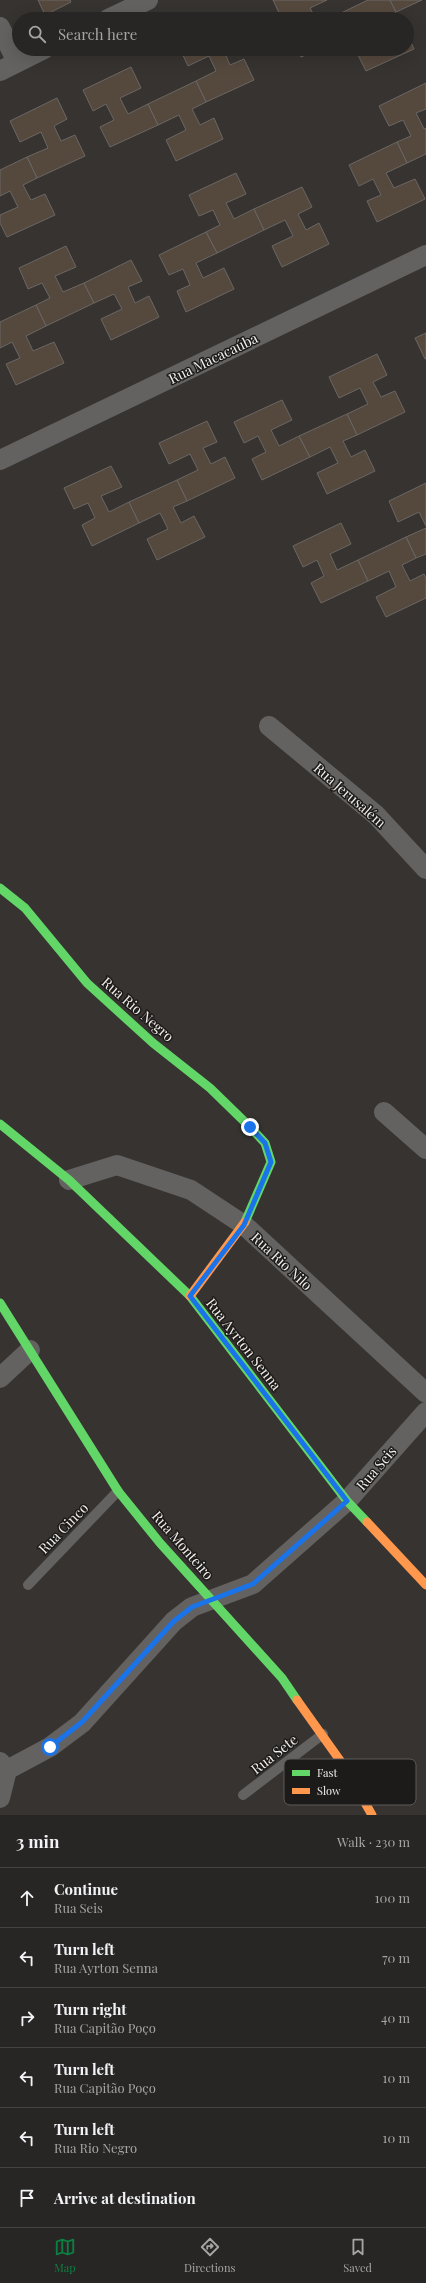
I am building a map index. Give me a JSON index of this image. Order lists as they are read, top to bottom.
{
  "streets": {
    "street": [
      "Rua Macacaúba",
      "Rua Jerusalém",
      "Rua Rio Negro",
      "Rua Rio Nilo",
      "Rua Ayrton Senna",
      "Rua Seis",
      "Rua Monteiro"
    ],
    "lane": ["Rua Cinco", "Rua Sete"]
  },
  "crossings": [
    ["Rua Rio Negro", "Rua Rio Nilo"],
    ["Rua Rio Nilo", "Rua Ayrton Senna"],
    ["Rua Ayrton Senna", "Rua Seis"],
    ["Rua Seis", "Rua Monteiro"],
    ["Rua Cinco", "Rua Monteiro"],
    ["Rua Monteiro", "Rua Sete"]
  ],
  "legend": ["Fast", "Slow"],
  "page": {
    "search": "Search here",
    "heading": ["3 min", "Walk · 230 m"],
    "list": [
      ["Continue", "Rua Seis", "100 m"],
      ["Turn left", "Rua Ayrton Senna", "70 m"],
      ["Turn right", "Rua Capitão Poço", "40 m"],
      ["Turn left", "Rua Capitão Poço", "10 m"],
      ["Turn left", "Rua Rio Negro", "10 m"],
      "Arrive at destination"
    ],
    "nav": ["Map", "Directions", "Saved"]
  }
}
